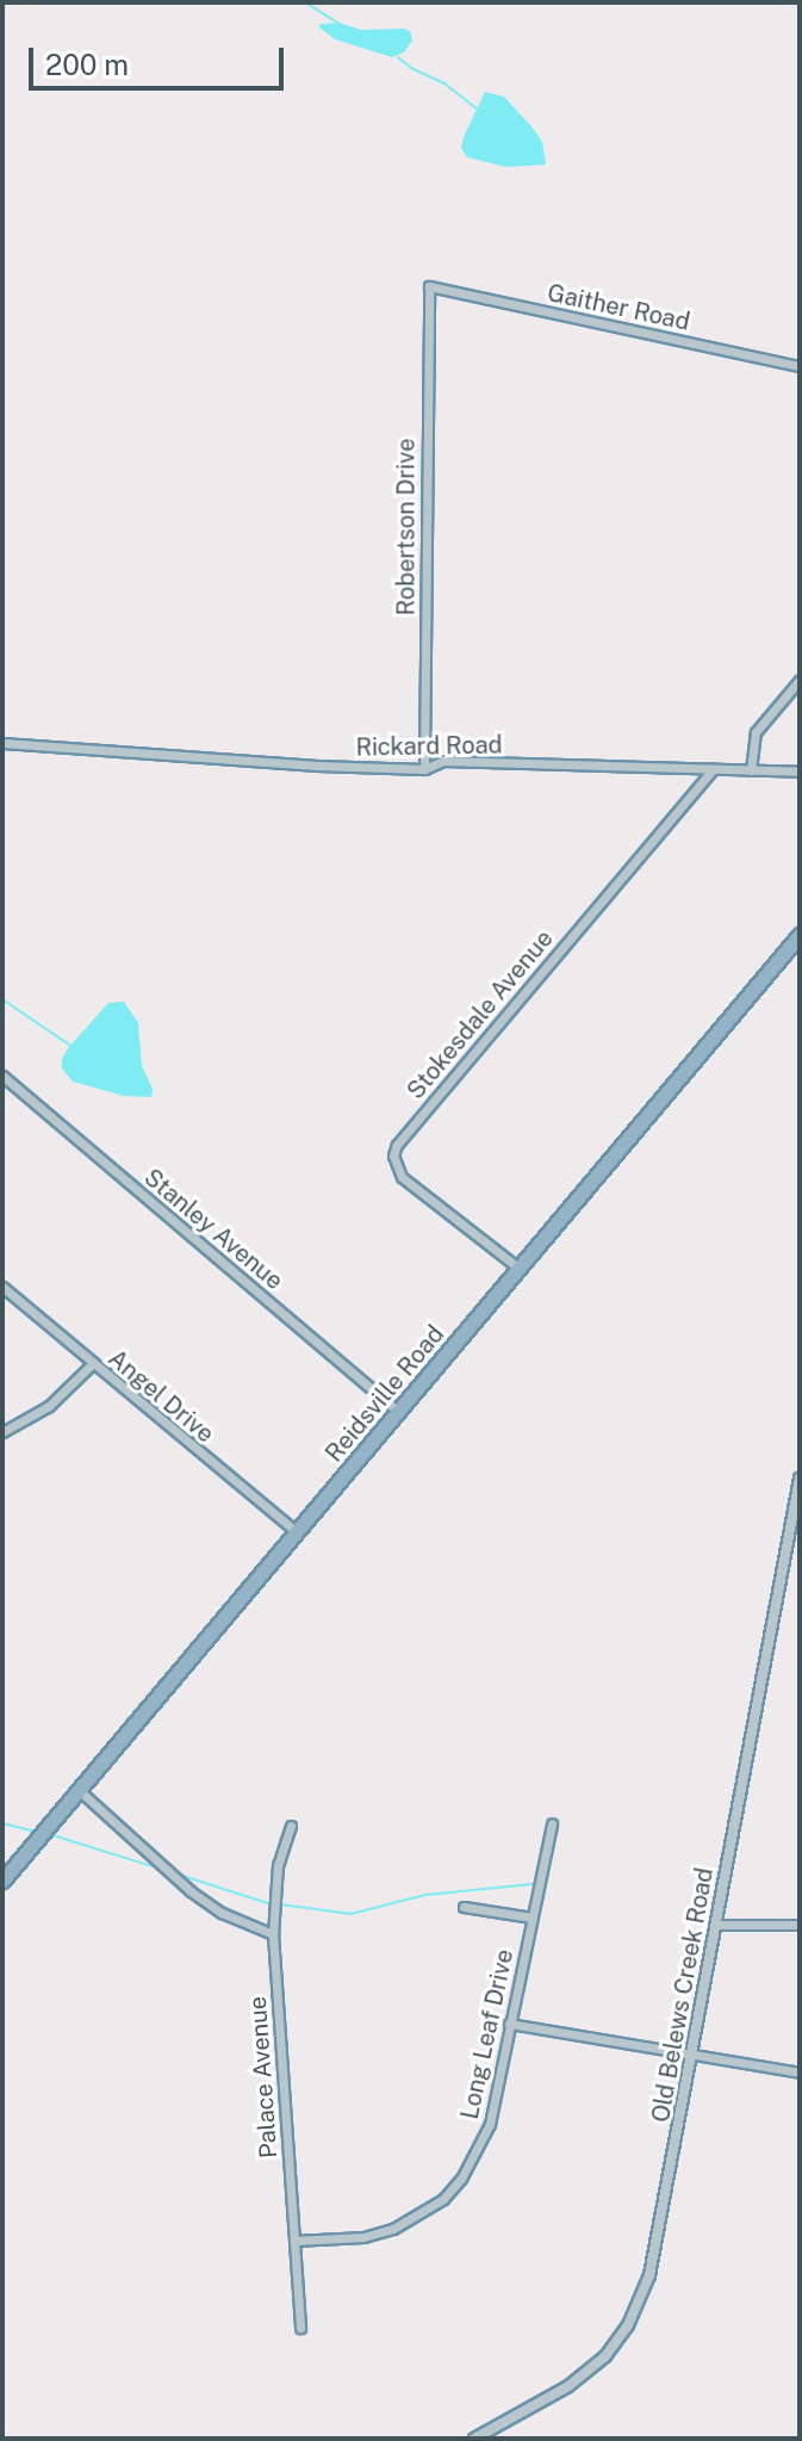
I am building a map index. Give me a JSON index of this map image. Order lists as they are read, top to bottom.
{
  "streets": {
    "highway": ["Reidsville Road"],
    "street": [
      "Gaither Road",
      "Robertson Drive",
      "Rickard Road",
      "Stokesdale Avenue",
      "Stanley Avenue",
      "Angel Drive",
      "Old Belews Creek Road",
      "Long Leaf Drive",
      "Palace Avenue"
    ]
  },
  "crossings": [
    ["Gaither Road", "Robertson Drive"],
    ["Robertson Drive", "Rickard Road"],
    ["Rickard Road", "Stokesdale Avenue"],
    ["Stokesdale Avenue", "Reidsville Road"],
    ["Stanley Avenue", "Reidsville Road"],
    ["Reidsville Road", "Angel Drive"],
    ["Long Leaf Drive", "Palace Avenue"]
  ],
  "scale_bar": "200 m"
}
